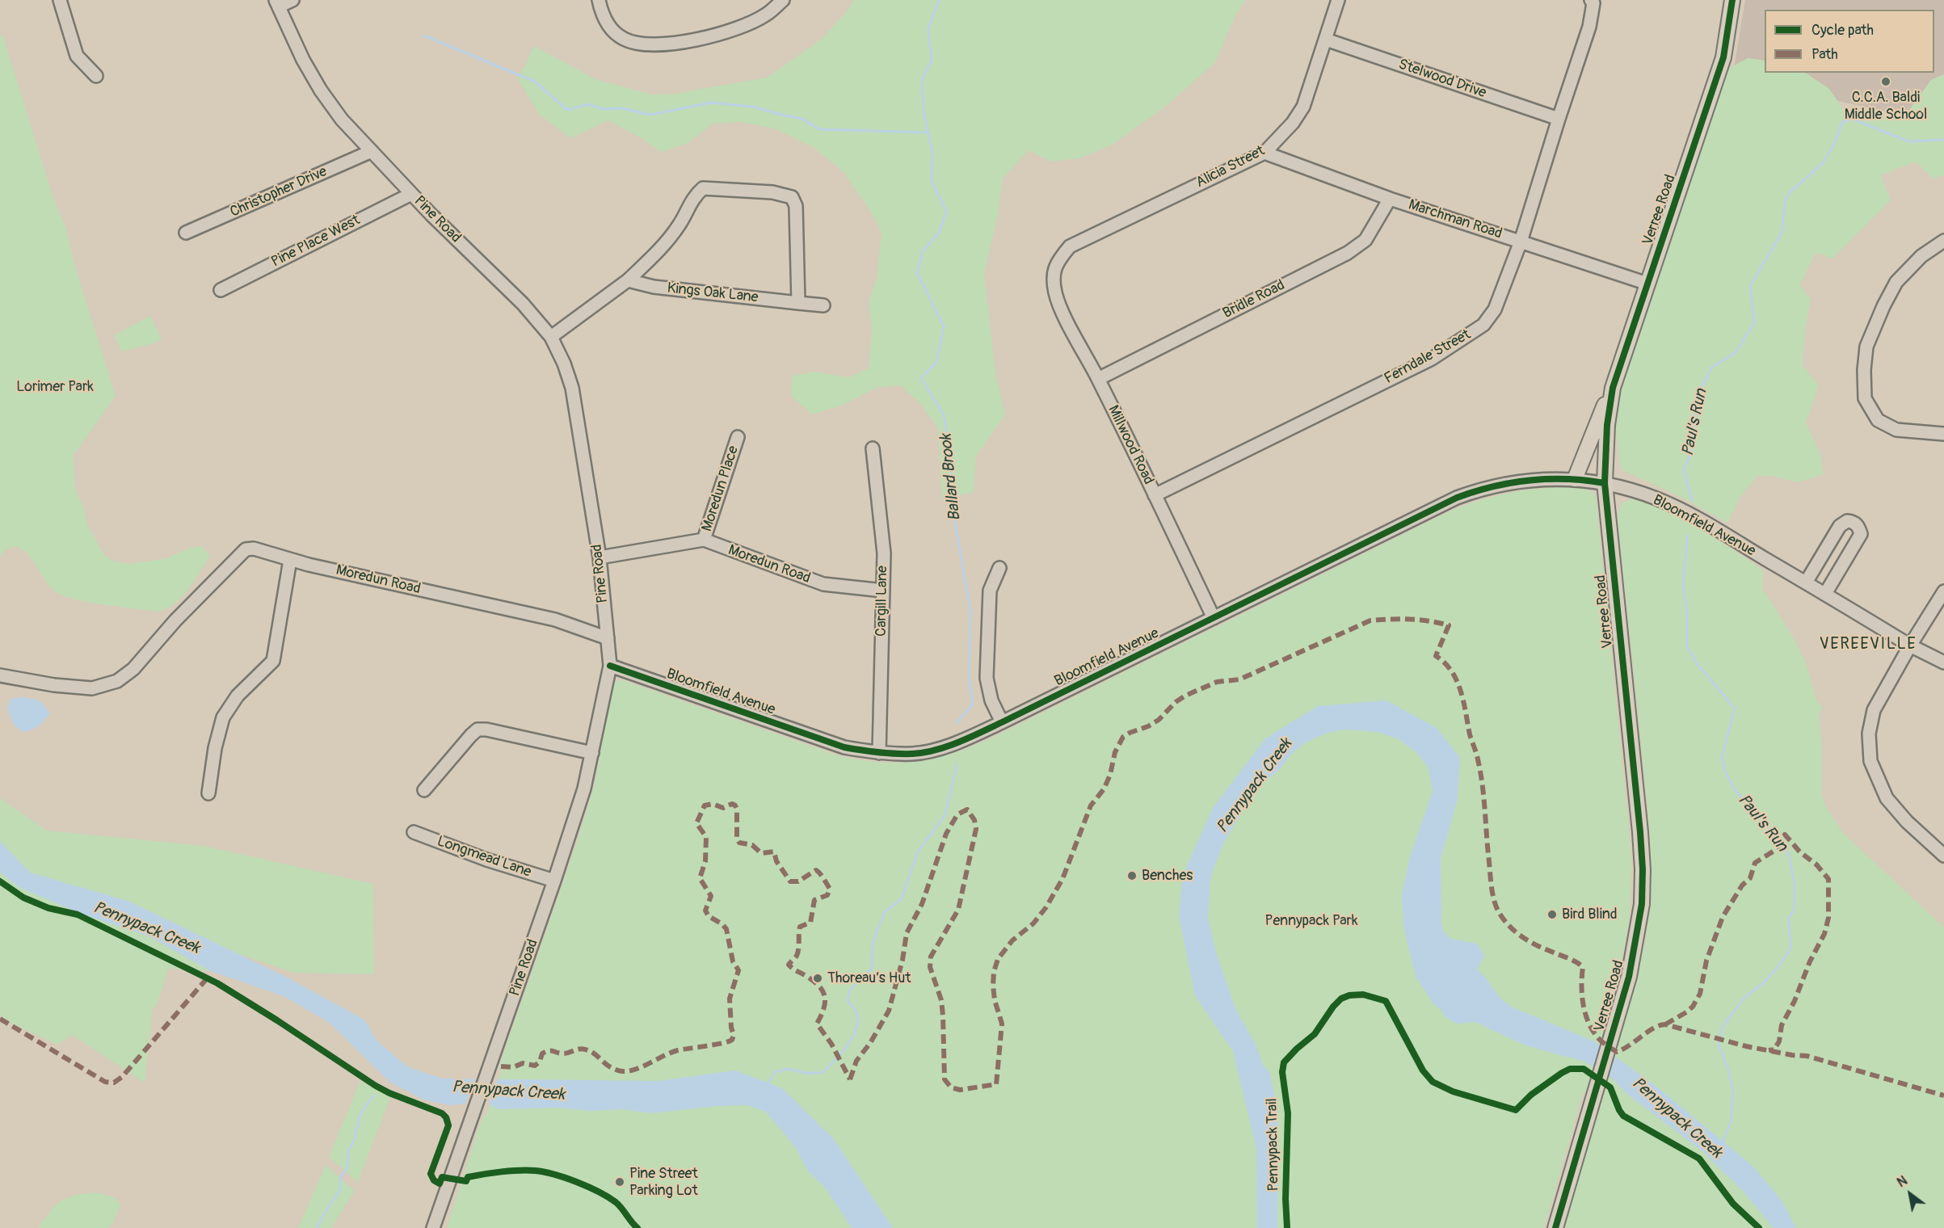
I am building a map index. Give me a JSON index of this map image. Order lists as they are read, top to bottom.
{
  "streets": {
    "main road": ["Verree Road"],
    "street": [
      "Stelwood Drive",
      "Alicia Street",
      "Christopher Drive",
      "Pine Road",
      "Marchman Road",
      "Pine Place West",
      "Kings Oak Lane",
      "Bridle Road",
      "Ferndale Street",
      "Millwood Road",
      "Moredun Place",
      "Bloomfield Avenue",
      "Moredun Road",
      "Cargill Lane",
      "Longmead Lane"
    ],
    "cycle path": ["Pennypack Trail"]
  },
  "crossings": [
    ["Stelwood Drive", "Alicia Street"],
    ["Stelwood Drive", "Ferndale Street"],
    ["Alicia Street", "Marchman Road"],
    ["Alicia Street", "Millwood Road"],
    ["Christopher Drive", "Pine Road"],
    ["Verree Road", "Marchman Road"],
    ["Verree Road", "Bloomfield Avenue"],
    ["Pine Road", "Pine Place West"],
    ["Pine Road", "Bloomfield Avenue"],
    ["Pine Road", "Moredun Road"],
    ["Pine Road", "Longmead Lane"],
    ["Marchman Road", "Bridle Road"],
    ["Marchman Road", "Ferndale Street"],
    ["Bridle Road", "Millwood Road"],
    ["Ferndale Street", "Millwood Road"],
    ["Millwood Road", "Bloomfield Avenue"],
    ["Moredun Place", "Moredun Road"],
    ["Bloomfield Avenue", "Cargill Lane"],
    ["Moredun Road", "Cargill Lane"]
  ],
  "districts": ["VEREEVILLE"],
  "water": ["Paul's Run", "Ballard Brook", "Pennypack Creek"],
  "parks": ["Lorimer Park", "Pennypack Park"],
  "places": [
    "C.C.A. Baldi Middle School",
    "Benches",
    "Bird Blind",
    "Thoreau’s Hut",
    "Pine Street Parking Lot"
  ],
  "legend": ["Cycle path", "Path"],
  "north": "top left"
}
